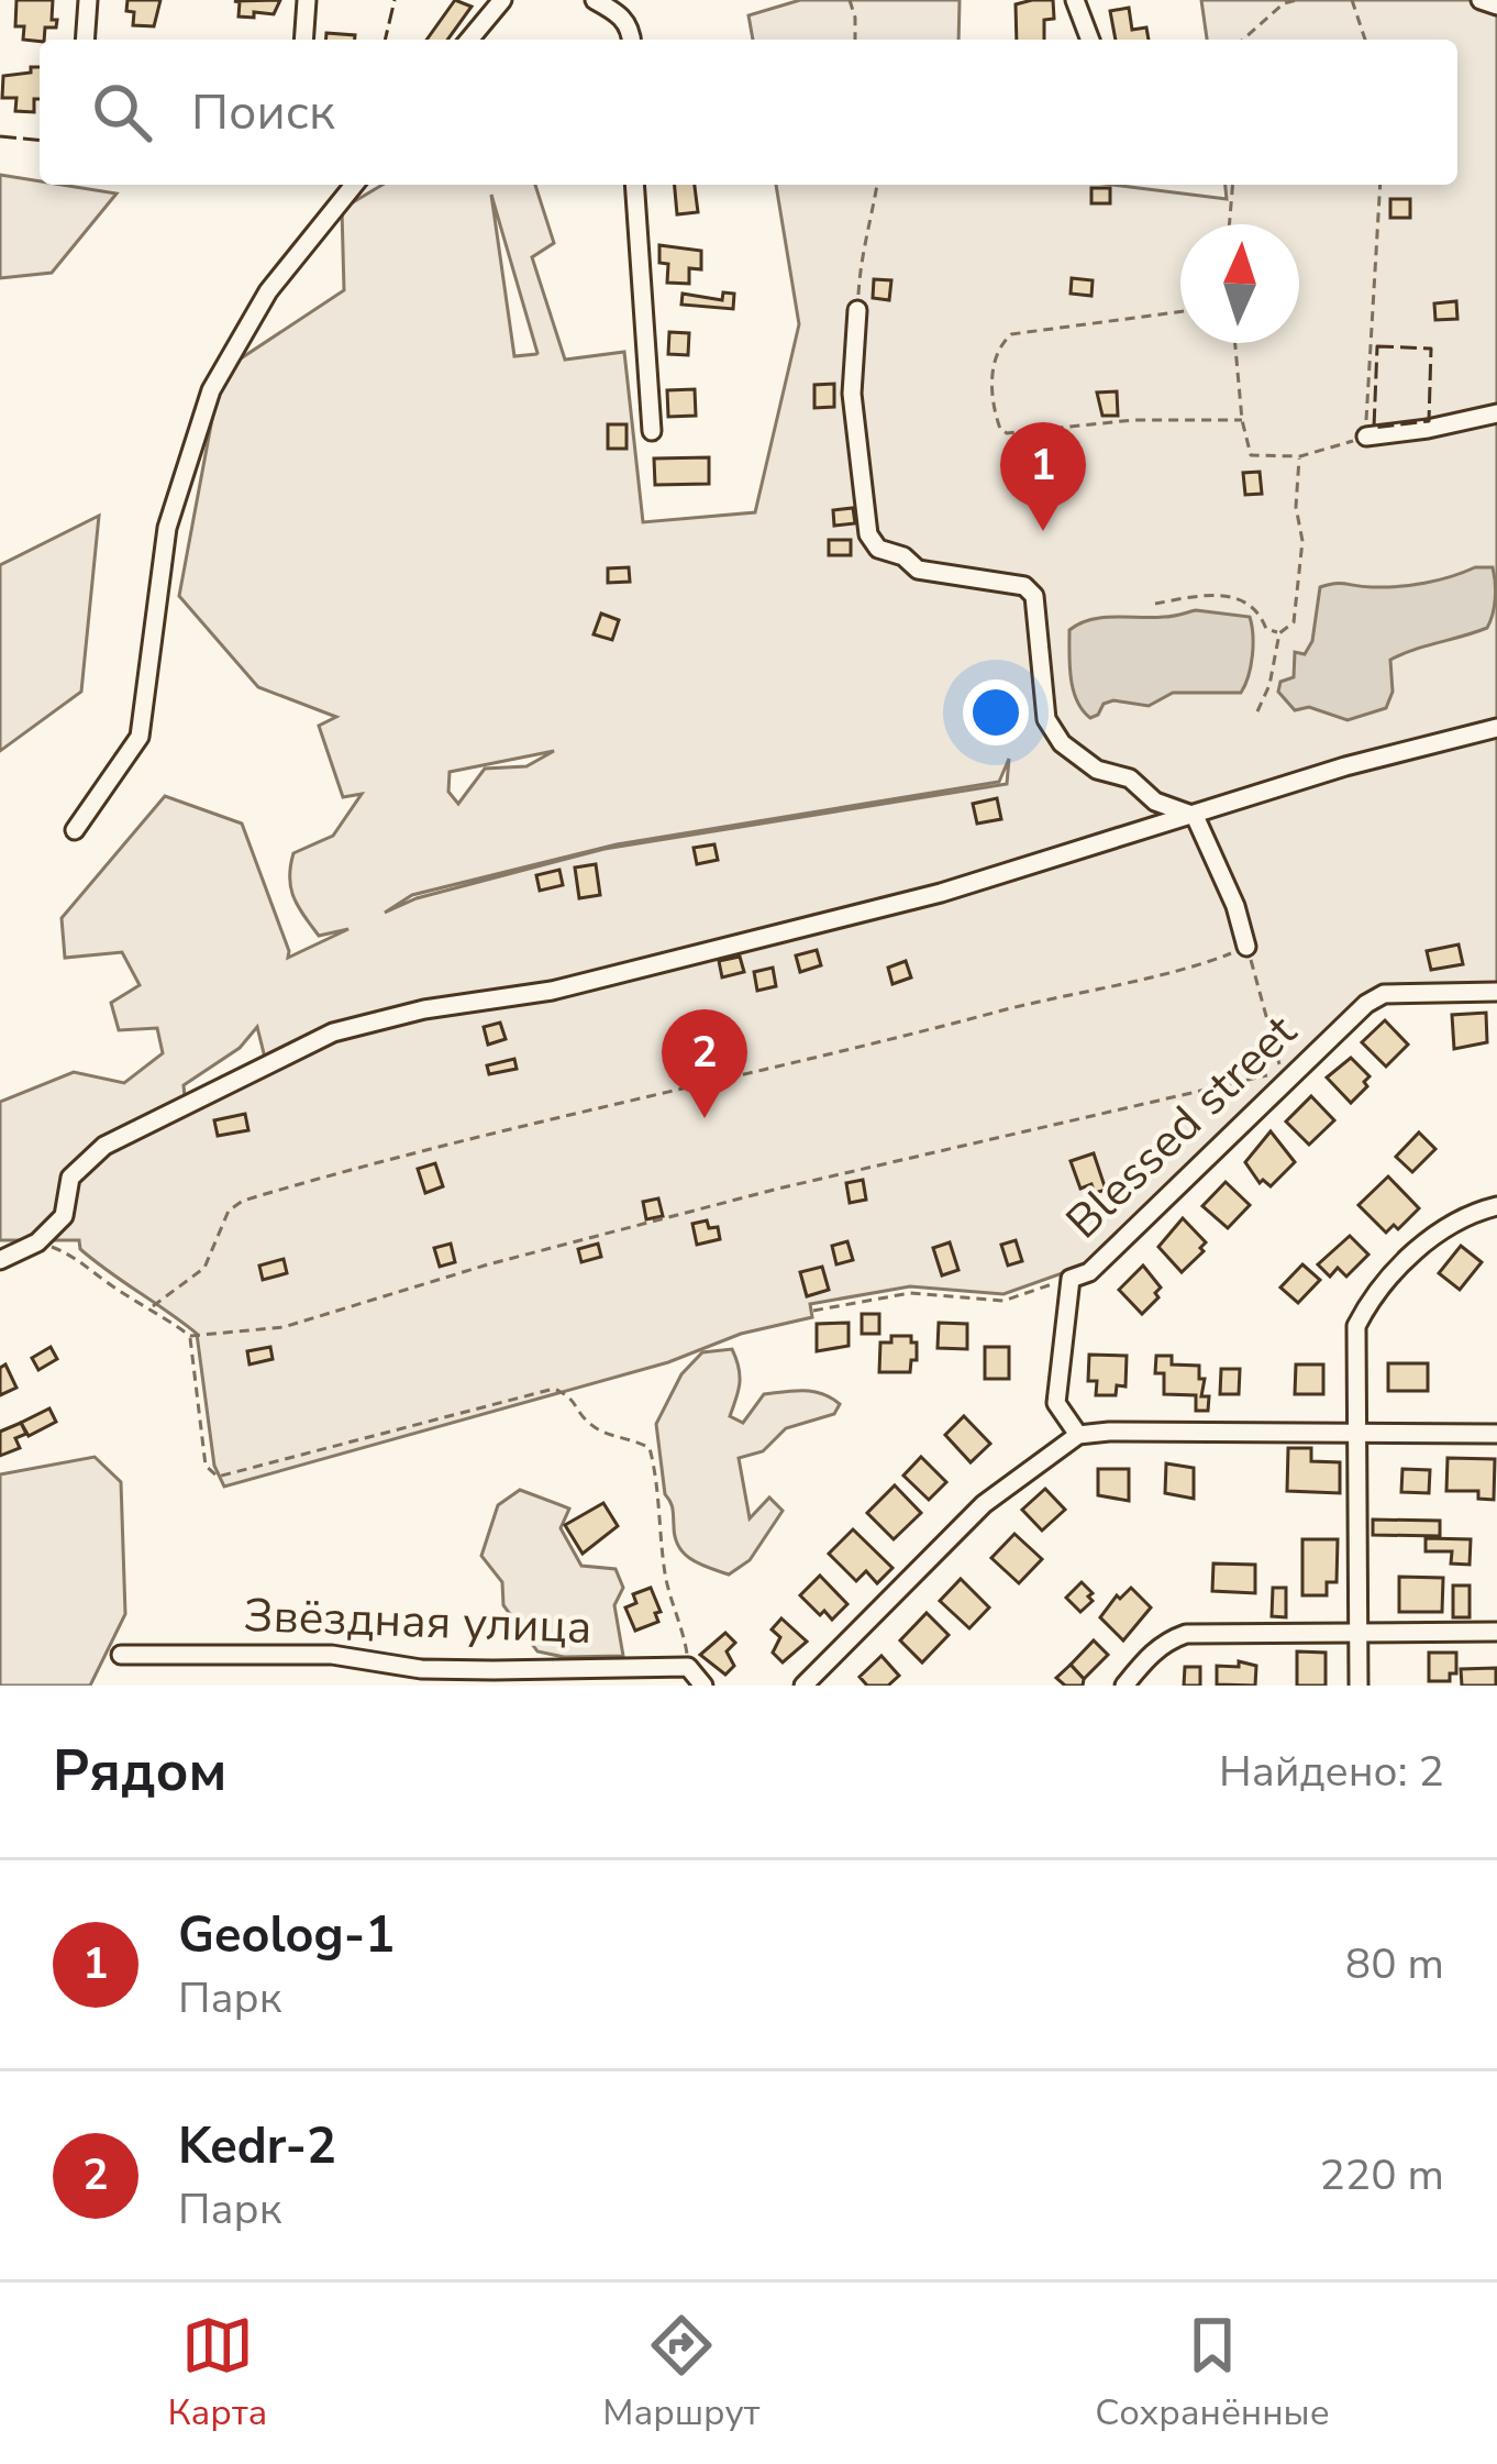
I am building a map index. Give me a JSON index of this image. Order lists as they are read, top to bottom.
{
  "streets": {
    "street": ["Blessed street", "Звёздная улица"]
  },
  "north": "top",
  "page": {
    "search": "Поиск",
    "pins": ["1", "2"],
    "heading": ["Рядом", "Найдено: 2"],
    "list": [
      {
        "mark": "1",
        "name": "Geolog-1",
        "note": "Парк",
        "value": "80 m"
      },
      {
        "mark": "2",
        "name": "Kedr-2",
        "note": "Парк",
        "value": "220 m"
      }
    ],
    "nav": ["Карта", "Маршрут", "Сохранённые"]
  }
}
